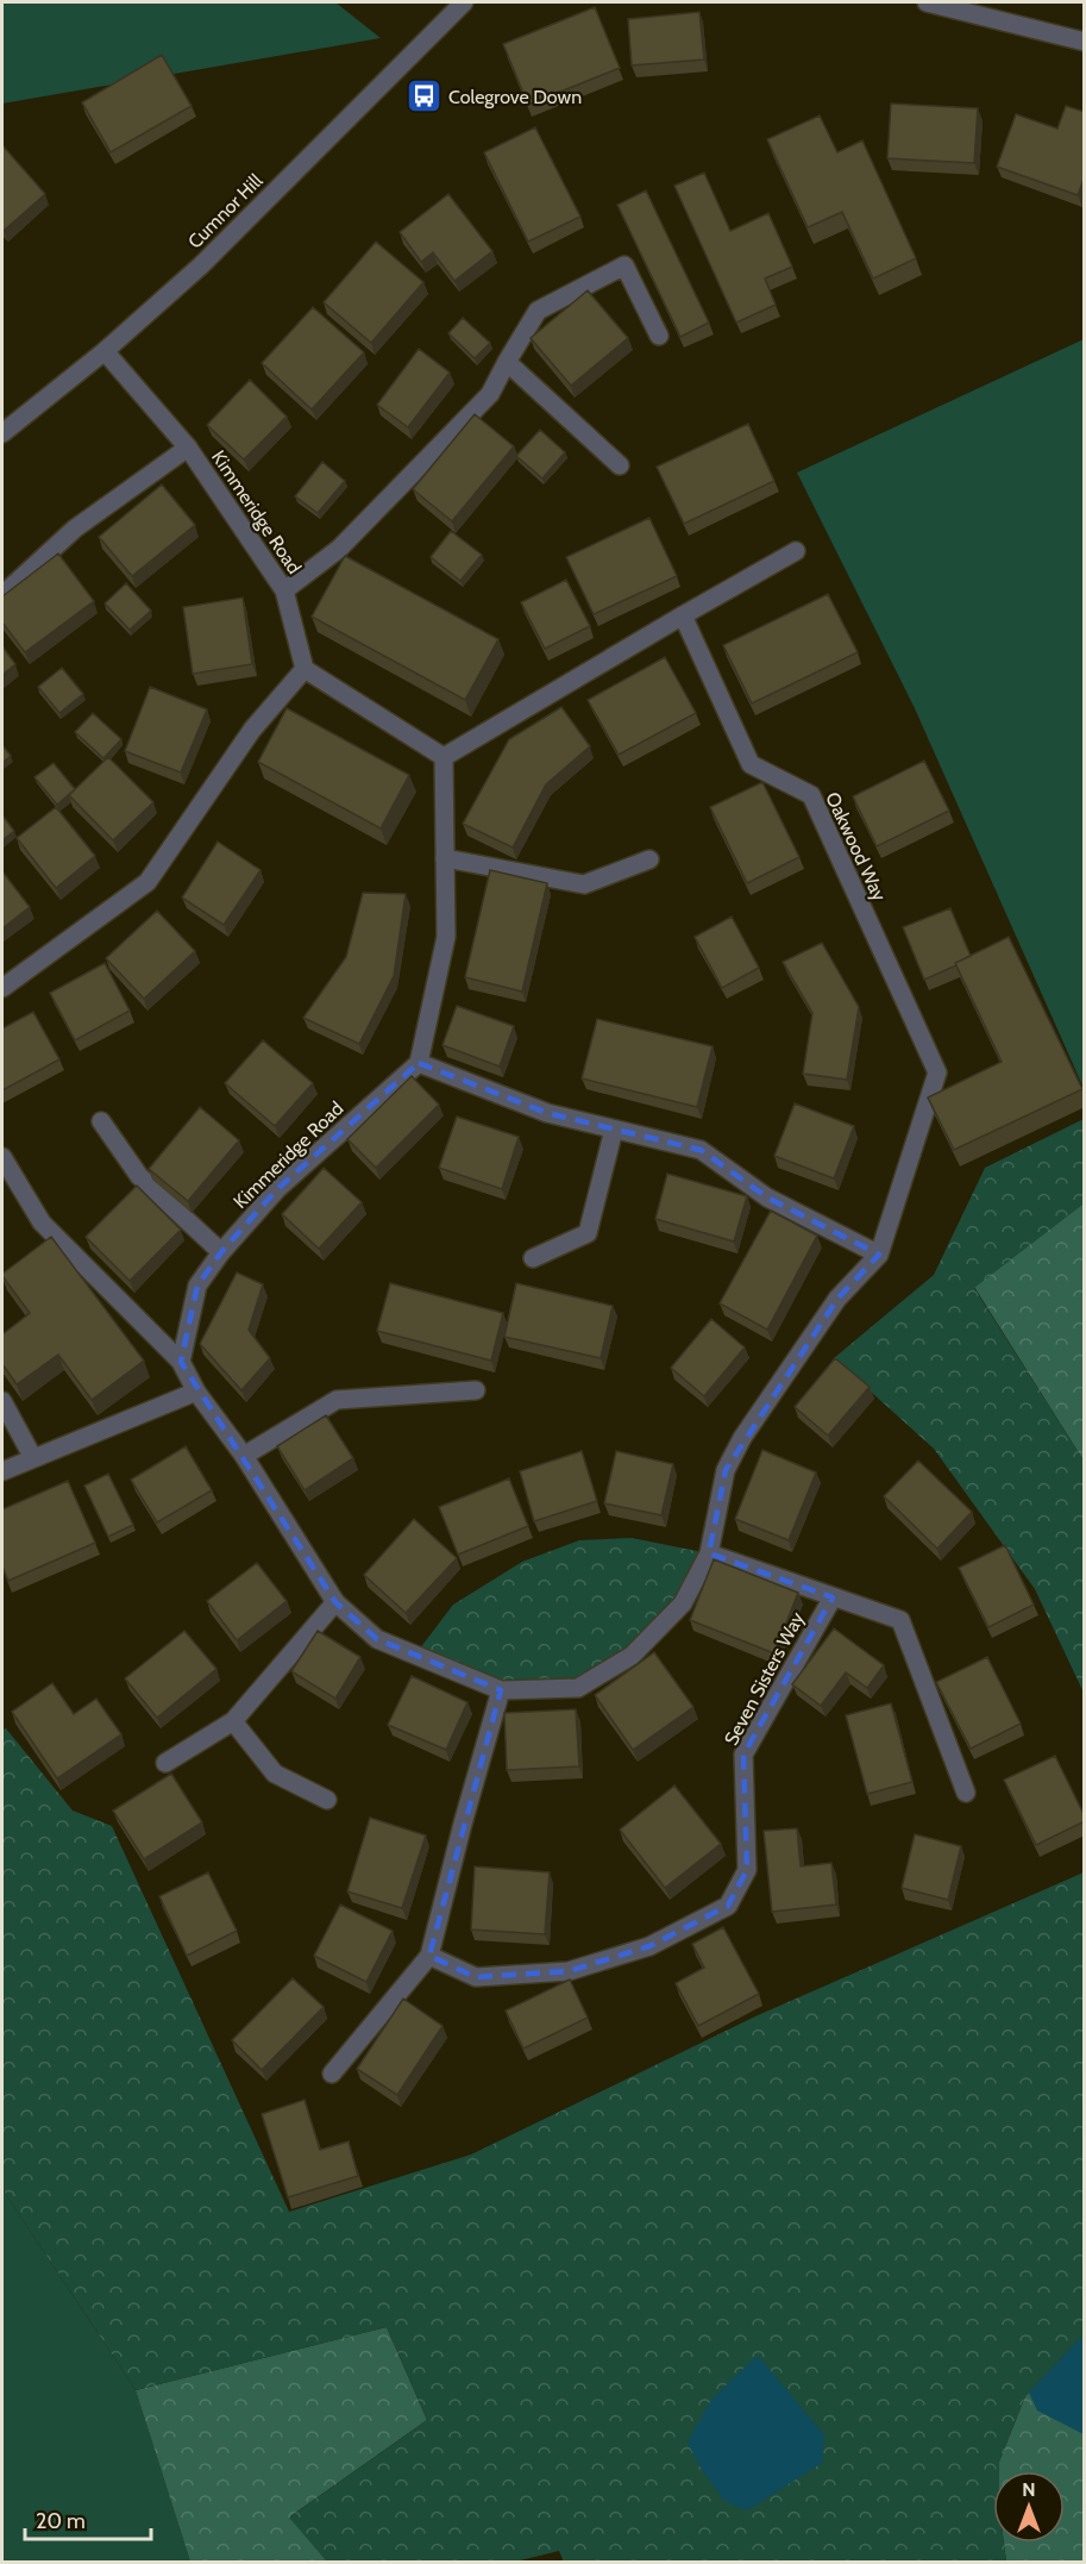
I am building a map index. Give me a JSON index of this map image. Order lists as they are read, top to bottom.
{
  "streets": {
    "street": [
      "Cumnor Hill",
      "Kimmeridge Road",
      "Oakwood Way",
      "Seven Sisters Way"
    ]
  },
  "crossings": [
    ["Cumnor Hill", "Kimmeridge Road"],
    ["Oakwood Way", "Seven Sisters Way"]
  ],
  "places": {
    "bus stop": ["Colegrove Down"]
  },
  "scale_bar": "20 m",
  "north": "top"
}
